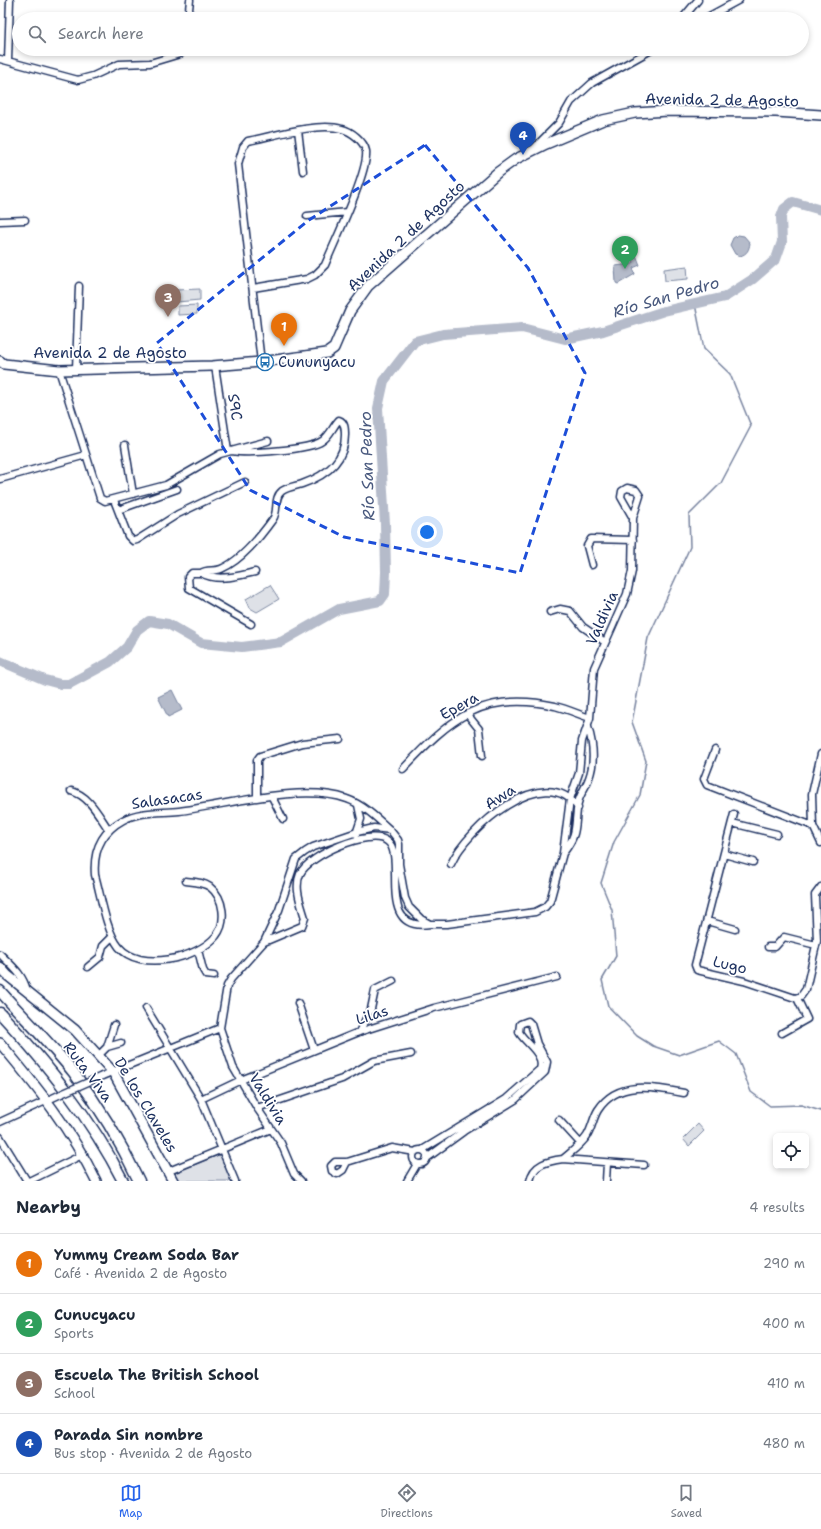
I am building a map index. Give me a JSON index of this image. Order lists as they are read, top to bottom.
{
  "streets": {
    "highway": ["Ruta Viva"],
    "main road": ["Avenida 2 de Agosto", "De los Claveles"],
    "street": [
      "S9C",
      "Valdivia",
      "Epera",
      "Awa",
      "Salasacas",
      "Lugo",
      "Lilas"
    ]
  },
  "crossings": [
    ["Avenida 2 de Agosto", "S9C"],
    ["Valdivia", "Epera"],
    ["Valdivia", "Awa"],
    ["Valdivia", "Lilas"]
  ],
  "water": ["Río San Pedro"],
  "places": {
    "bus stop": ["Cununyacu"]
  },
  "page": {
    "search": "Search here",
    "pins": [
      "4",
      "2",
      "3",
      "1"
    ],
    "heading": ["Nearby", "4 results"],
    "list": [
      {
        "mark": "1",
        "name": "Yummy Cream Soda Bar",
        "note": "Café · Avenida 2 de Agosto",
        "value": "290 m"
      },
      {
        "mark": "2",
        "name": "Cunucyacu",
        "note": "Sports",
        "value": "400 m"
      },
      {
        "mark": "3",
        "name": "Escuela The British School",
        "note": "School",
        "value": "410 m"
      },
      {
        "mark": "4",
        "name": "Parada Sin nombre",
        "note": "Bus stop · Avenida 2 de Agosto",
        "value": "480 m"
      }
    ],
    "nav": ["Map", "Directions", "Saved"]
  }
}
